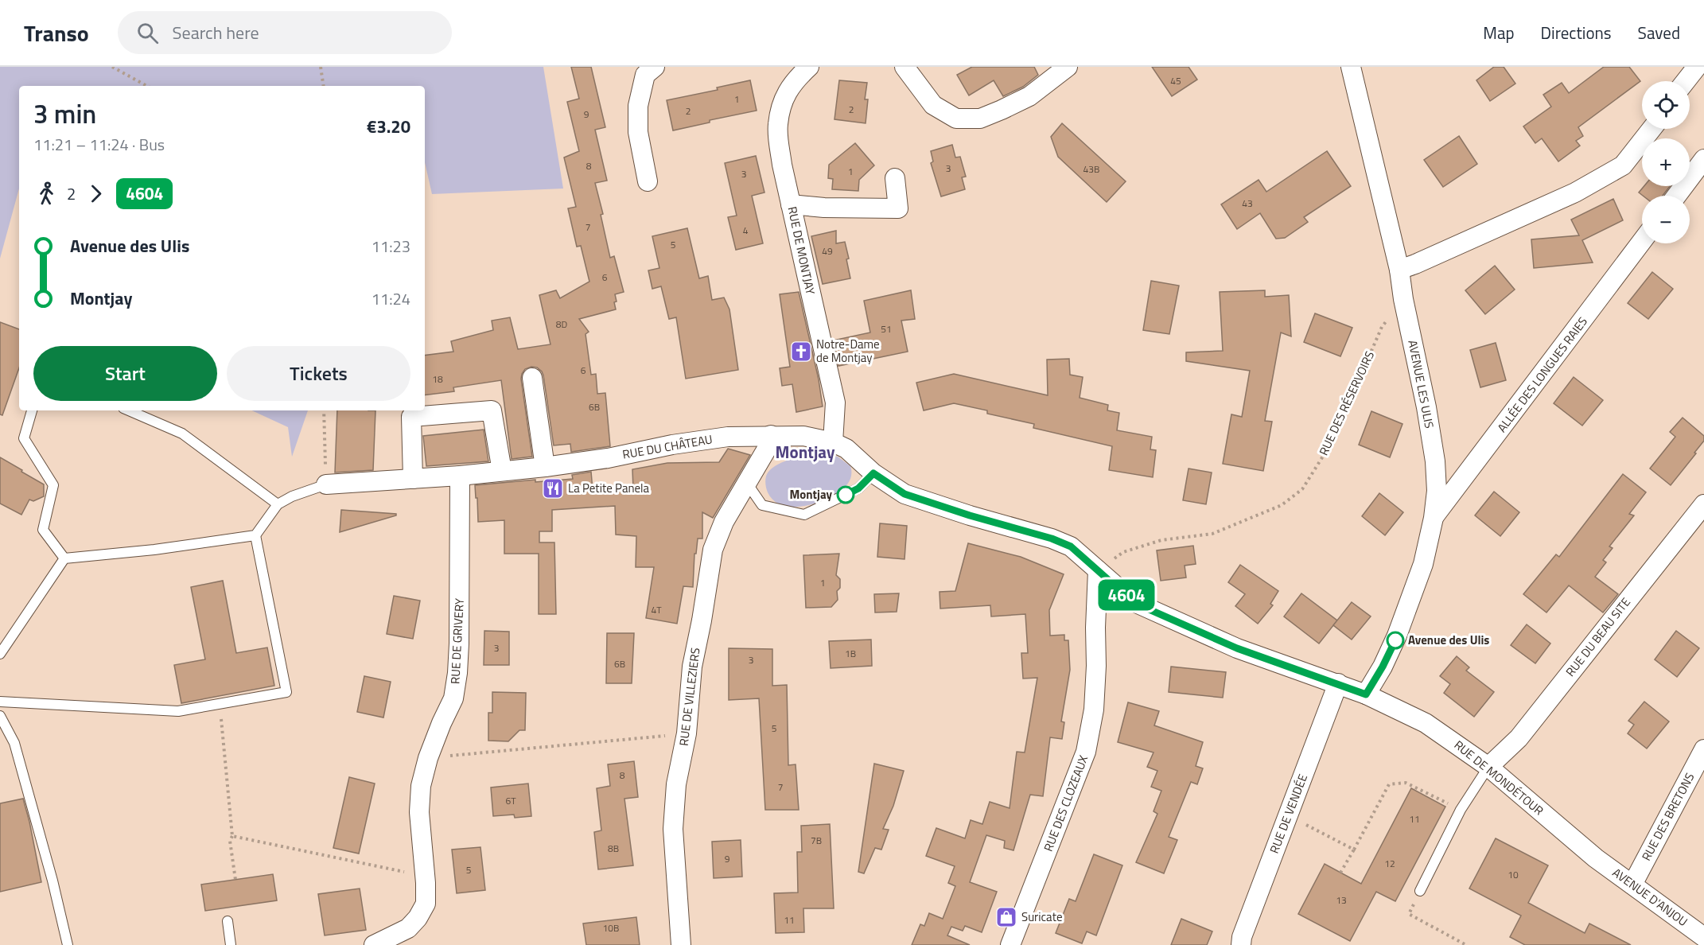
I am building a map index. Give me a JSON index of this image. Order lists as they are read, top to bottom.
{
  "streets": {
    "street": [
      "RUE DE MONTJAY",
      "ALLÉE DES LONGUES RAIES",
      "AVENUE LES ULIS",
      "RUE DU CHÂTEAU",
      "RUE DU BEAU SITE",
      "RUE DE GRIVERY",
      "RUE DE VILLEZIERS",
      "RUE DE MONDÉTOUR",
      "RUE DES CLOZEAUX",
      "RUE DE VENDÉE",
      "RUE DES BRETONS",
      "AVENUE D'ANJOU"
    ],
    "path": ["RUE DES RÉSERVOIRS"]
  },
  "crossings": [
    ["RUE DE MONTJAY", "RUE DU CHÂTEAU"],
    ["RUE DE MONTJAY", "RUE DE MONDÉTOUR"],
    ["ALLÉE DES LONGUES RAIES", "AVENUE LES ULIS"],
    ["AVENUE LES ULIS", "RUE DES RÉSERVOIRS"],
    ["AVENUE LES ULIS", "RUE DE MONDÉTOUR"],
    ["RUE DES RÉSERVOIRS", "RUE DE MONDÉTOUR"],
    ["RUE DES RÉSERVOIRS", "RUE DES CLOZEAUX"],
    ["RUE DU CHÂTEAU", "RUE DE GRIVERY"],
    ["RUE DU CHÂTEAU", "RUE DE VILLEZIERS"],
    ["RUE DU CHÂTEAU", "RUE DE MONDÉTOUR"],
    ["RUE DU BEAU SITE", "RUE DE MONDÉTOUR"],
    ["RUE DE MONDÉTOUR", "RUE DES CLOZEAUX"],
    ["RUE DE MONDÉTOUR", "RUE DE VENDÉE"],
    ["RUE DE MONDÉTOUR", "AVENUE D'ANJOU"],
    ["RUE DES BRETONS", "AVENUE D'ANJOU"]
  ],
  "districts": ["Montjay"],
  "places": {
    "church": ["Notre-Dame de Montjay"],
    "restaurant": ["La Petite Panela"],
    "other": ["Montjay", "Avenue des Ulis"],
    "shop": ["Suricate"]
  },
  "lines": ["bus line 4604"],
  "house_numbers": [
    "45",
    "1",
    "2",
    "2",
    "9",
    "8",
    "3",
    "43B",
    "1",
    "3",
    "43",
    "7",
    "4",
    "5",
    "49",
    "6",
    "8D",
    "51",
    "6",
    "18",
    "6B",
    "1",
    "4T",
    "3",
    "1B",
    "3",
    "6B",
    "5",
    "8",
    "7",
    "6T",
    "11",
    "7B",
    "8B",
    "9",
    "12",
    "5",
    "10",
    "13",
    "11",
    "10B"
  ],
  "page": {
    "header": "Transo",
    "search": "Search here",
    "nav": ["Map", "Directions", "Saved"],
    "on_map": "4604",
    "map_buttons": ["+", "−"],
    "heading": ["3 min", "11:21 – 11:24 · Bus", "€3.20"],
    "legs": ["2", "4604"],
    "list": [
      {
        "name": "Avenue des Ulis",
        "value": "11:23"
      },
      {
        "name": "Montjay",
        "value": "11:24"
      }
    ],
    "buttons": ["Start", "Tickets"]
  }
}
